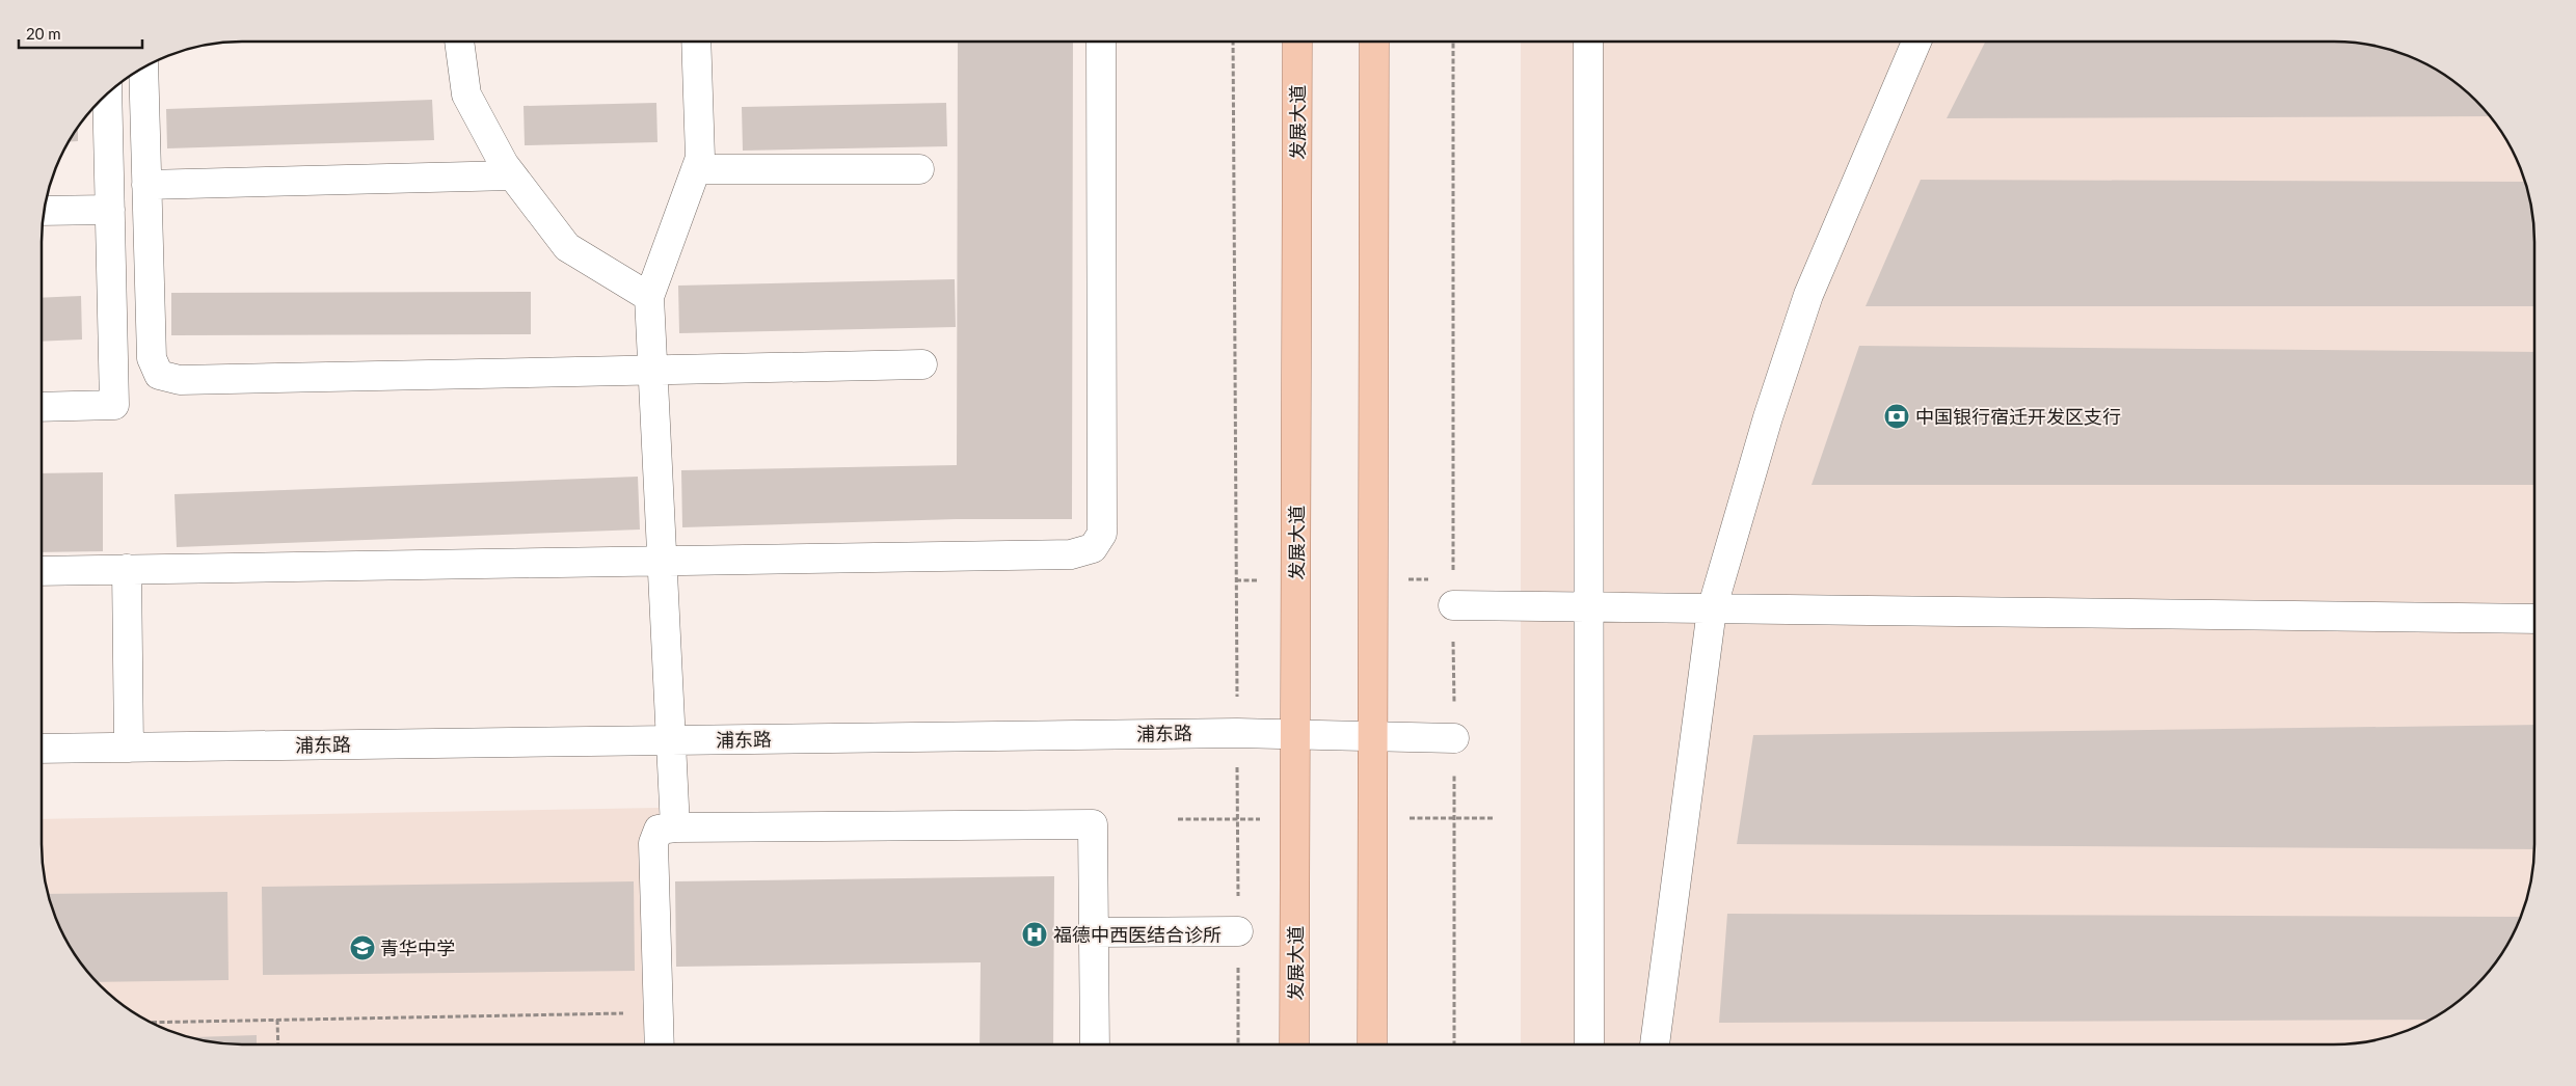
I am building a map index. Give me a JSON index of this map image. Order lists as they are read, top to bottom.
{
  "streets": {
    "main road": ["发展大道"],
    "street": ["浦东路"]
  },
  "crossings": [
    ["发展大道", "浦东路"]
  ],
  "places": {
    "bank": ["中国银行宿迁开发区支行"],
    "hospital": ["福德中西医结合诊所"],
    "school or university": ["青华中学"]
  },
  "scale_bar": "20 m"
}
